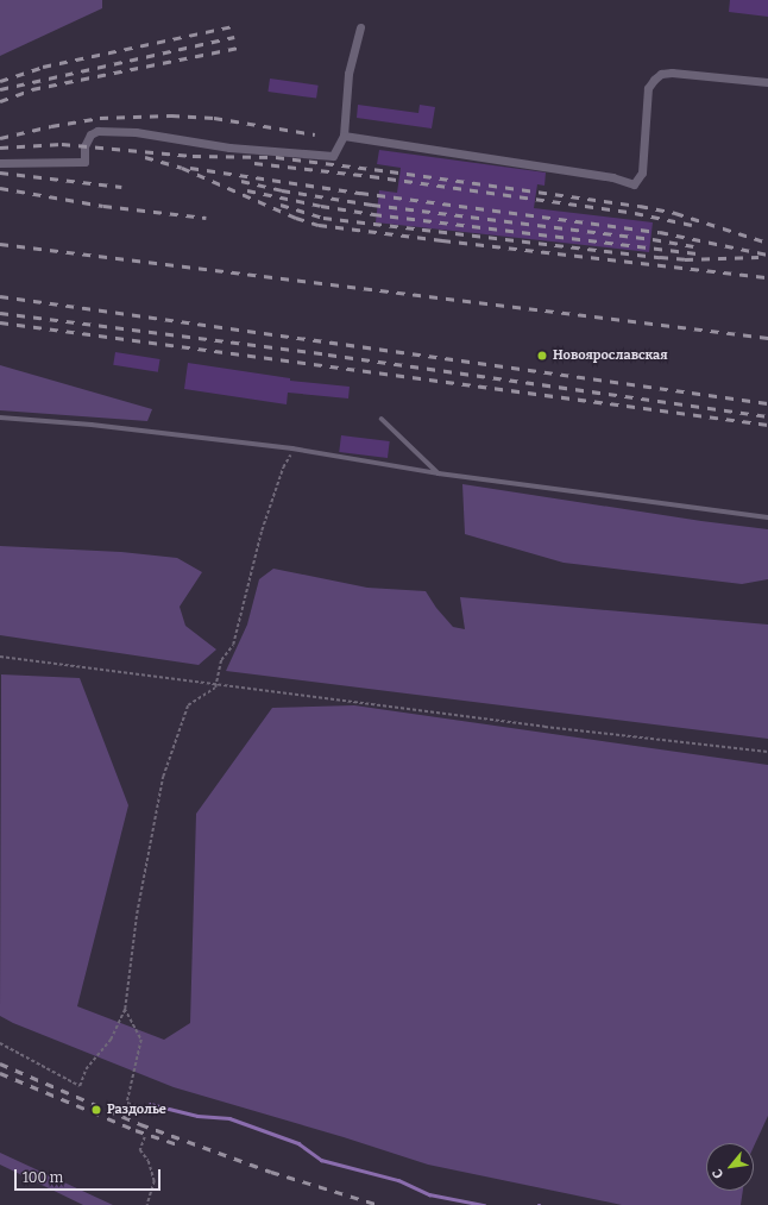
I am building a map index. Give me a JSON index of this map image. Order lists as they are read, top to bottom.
{
  "places": ["Новоярославская", "Раздолье"],
  "scale_bar": "100 m",
  "north": "bottom left"
}
